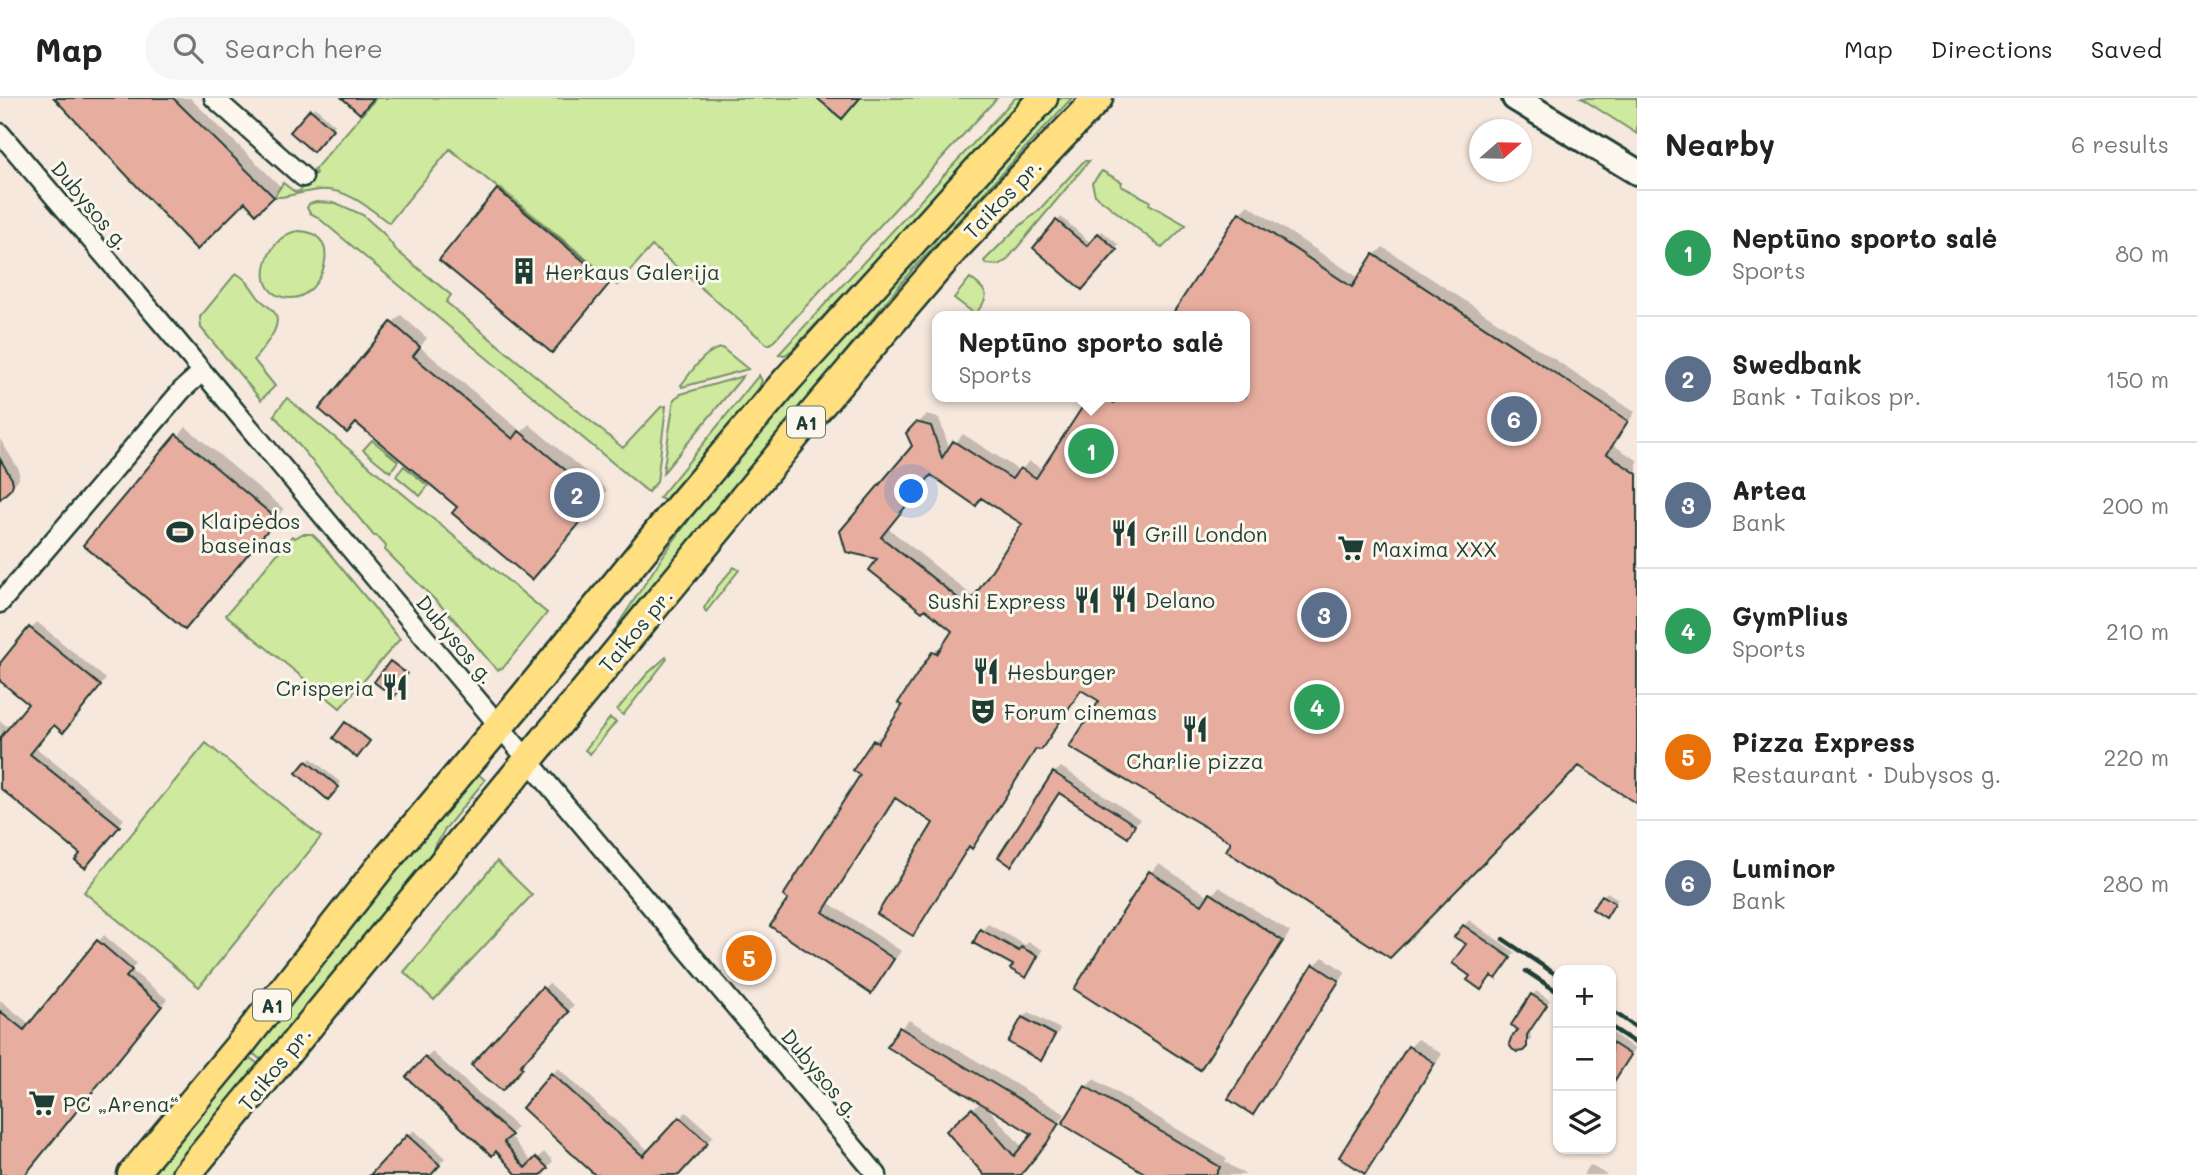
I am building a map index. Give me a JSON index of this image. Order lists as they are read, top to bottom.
{
  "streets": {
    "main road": ["Taikos pr.", "A1"],
    "street": ["Dubysos g."]
  },
  "crossings": [
    ["Taikos pr.", "Dubysos g."]
  ],
  "places": {
    "building": ["Herkaus Galerija"],
    "sports": ["Klaipėdos baseinas"],
    "restaurant": [
      "Grill London",
      "Delano",
      "Sushi Express",
      "Hesburger",
      "Crisperia",
      "Charlie pizza"
    ],
    "supermarket": ["Maxima XXX", "PC „Arena“"],
    "theatre": ["Forum cinemas"]
  },
  "north": "right",
  "page": {
    "header": "Map",
    "search": "Search here",
    "nav": ["Map", "Directions", "Saved"],
    "heading": ["Nearby", "6 results"],
    "list": [
      {
        "mark": "1",
        "name": "Neptūno sporto salė",
        "note": "Sports",
        "value": "80 m"
      },
      {
        "mark": "2",
        "name": "Swedbank",
        "note": "Bank · Taikos pr.",
        "value": "150 m"
      },
      {
        "mark": "3",
        "name": "Artea",
        "note": "Bank",
        "value": "200 m"
      },
      {
        "mark": "4",
        "name": "GymPlius",
        "note": "Sports",
        "value": "210 m"
      },
      {
        "mark": "5",
        "name": "Pizza Express",
        "note": "Restaurant · Dubysos g.",
        "value": "220 m"
      },
      {
        "mark": "6",
        "name": "Luminor",
        "note": "Bank",
        "value": "280 m"
      }
    ],
    "popup": ["Neptūno sporto salė", "Sports"],
    "pins": [
      "6",
      "1",
      "2",
      "3",
      "4",
      "5"
    ],
    "map_buttons": ["+", "−"]
  }
}
